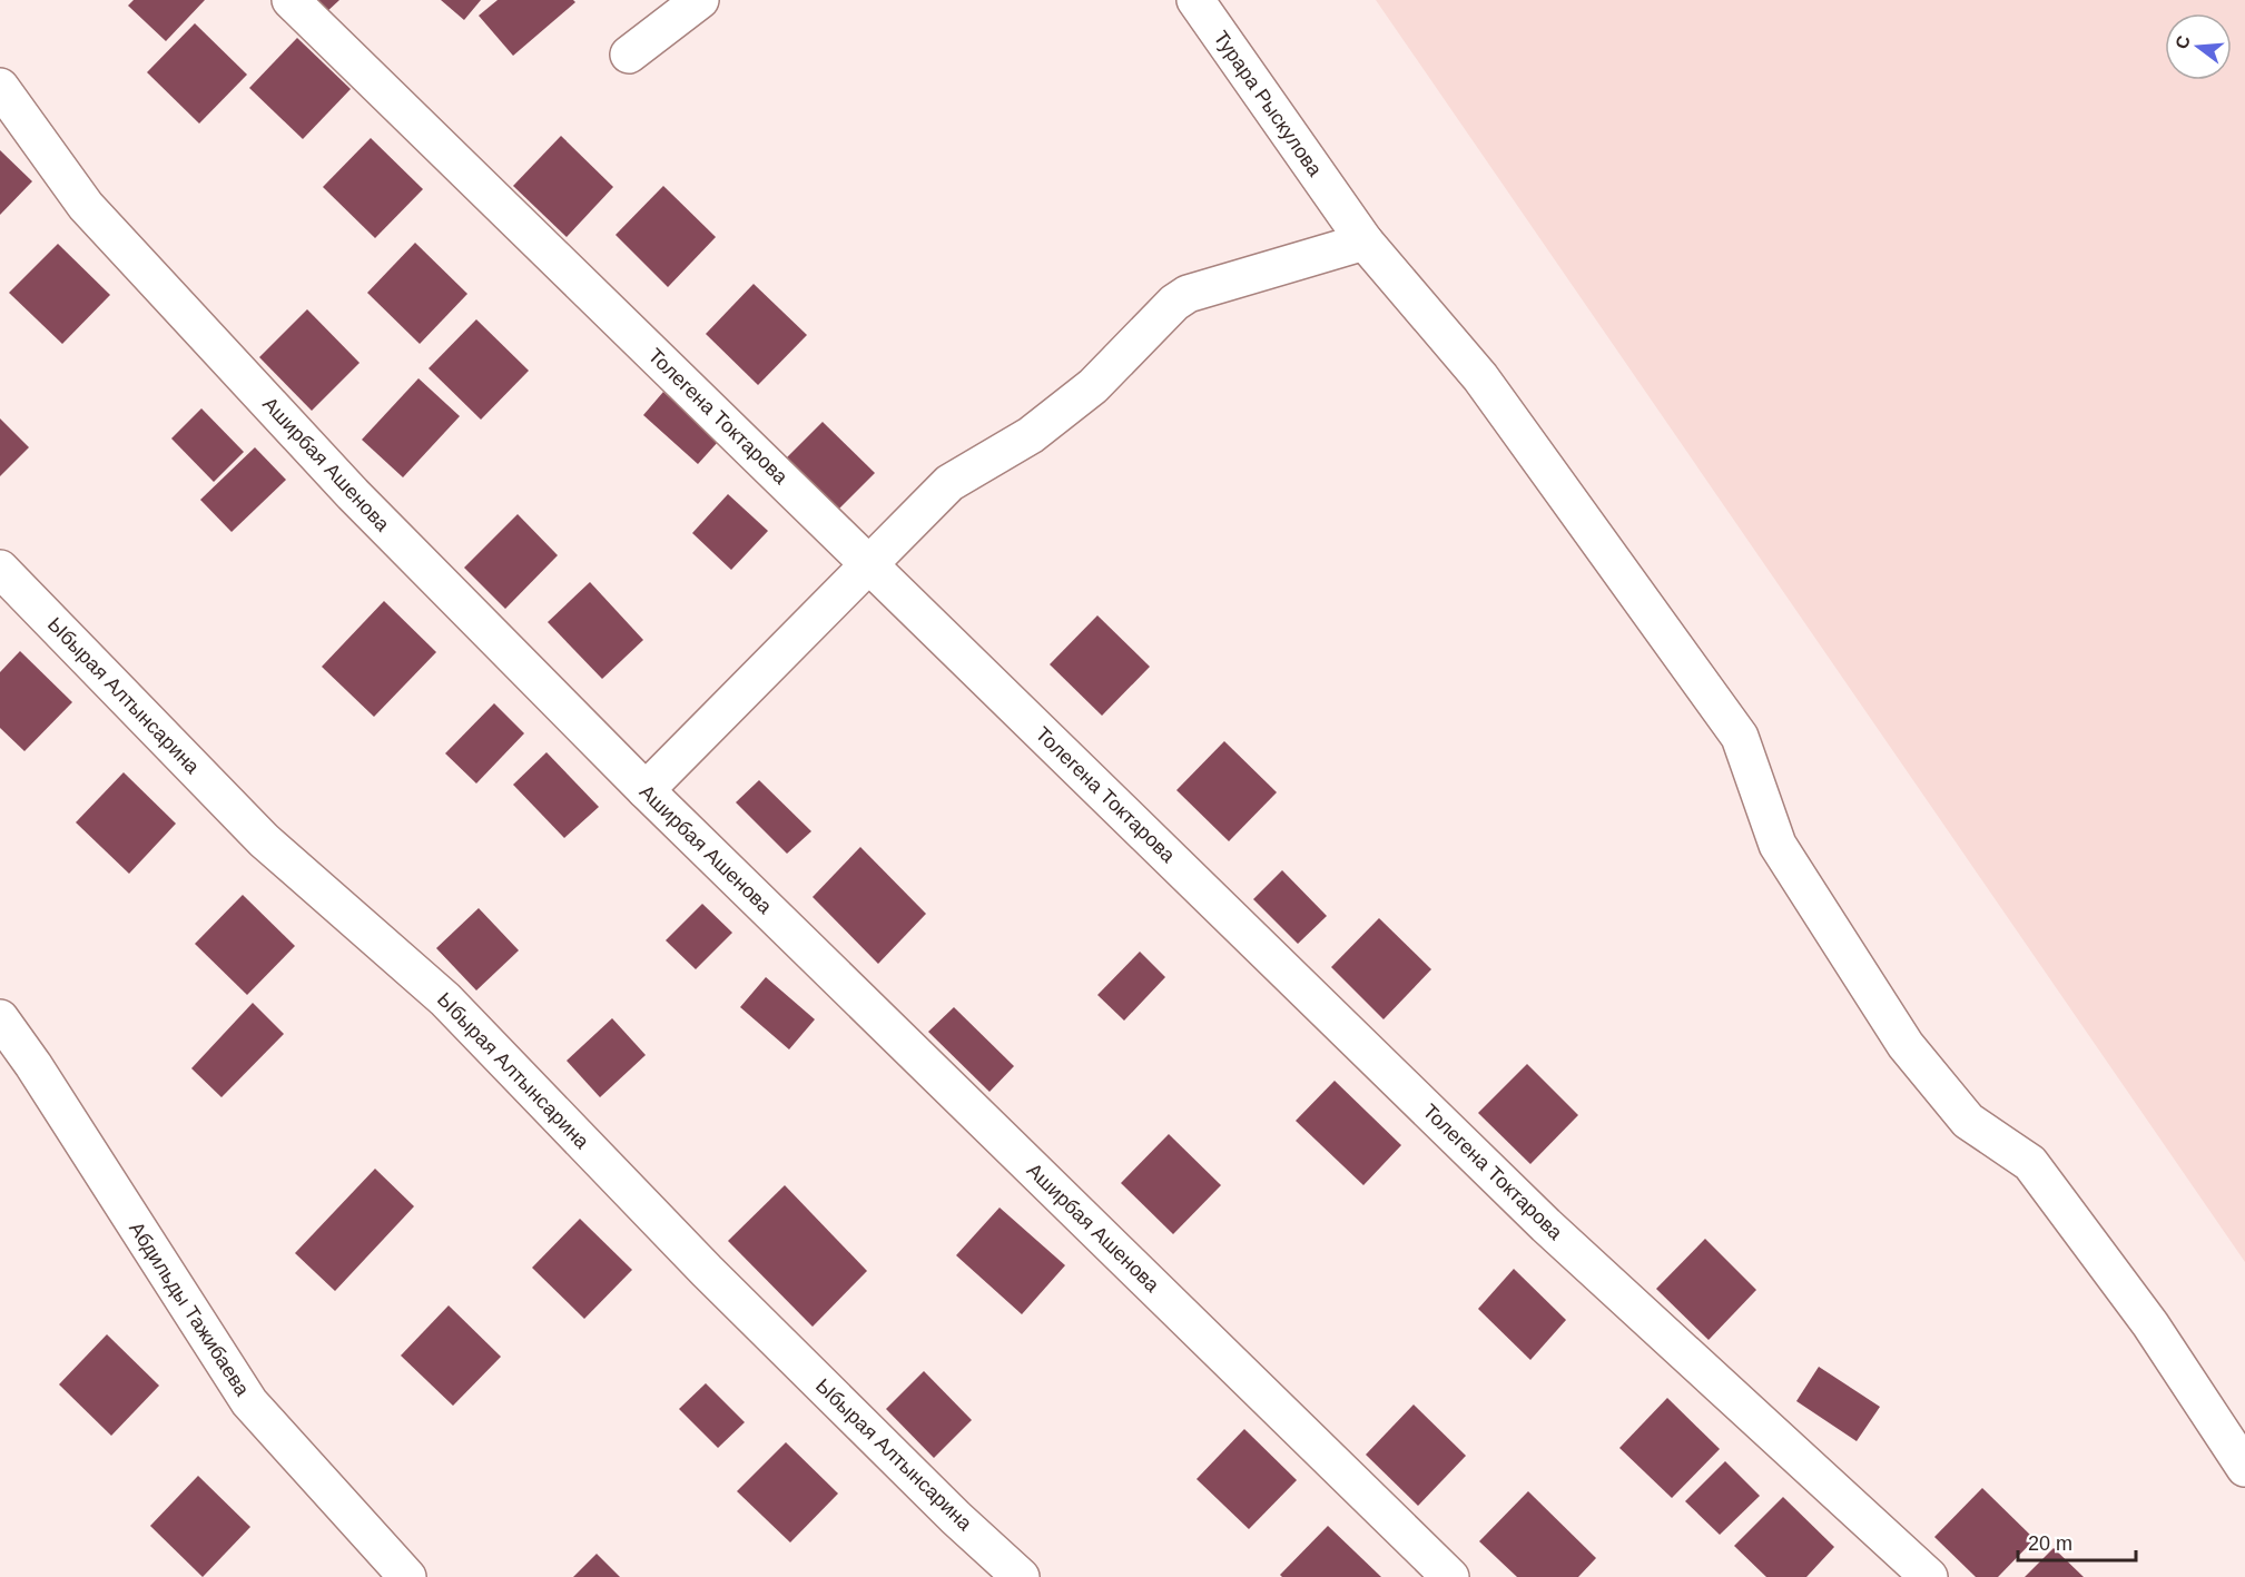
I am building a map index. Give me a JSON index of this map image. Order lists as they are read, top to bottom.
{
  "streets": {
    "street": [
      "Турара Рыскулова",
      "Толегена Токтарова",
      "Аширбая Ашенова",
      "Ыбырая Алтынсарина",
      "Абдильды Тажибаева"
    ]
  },
  "scale_bar": "20 m",
  "north": "left"
}
